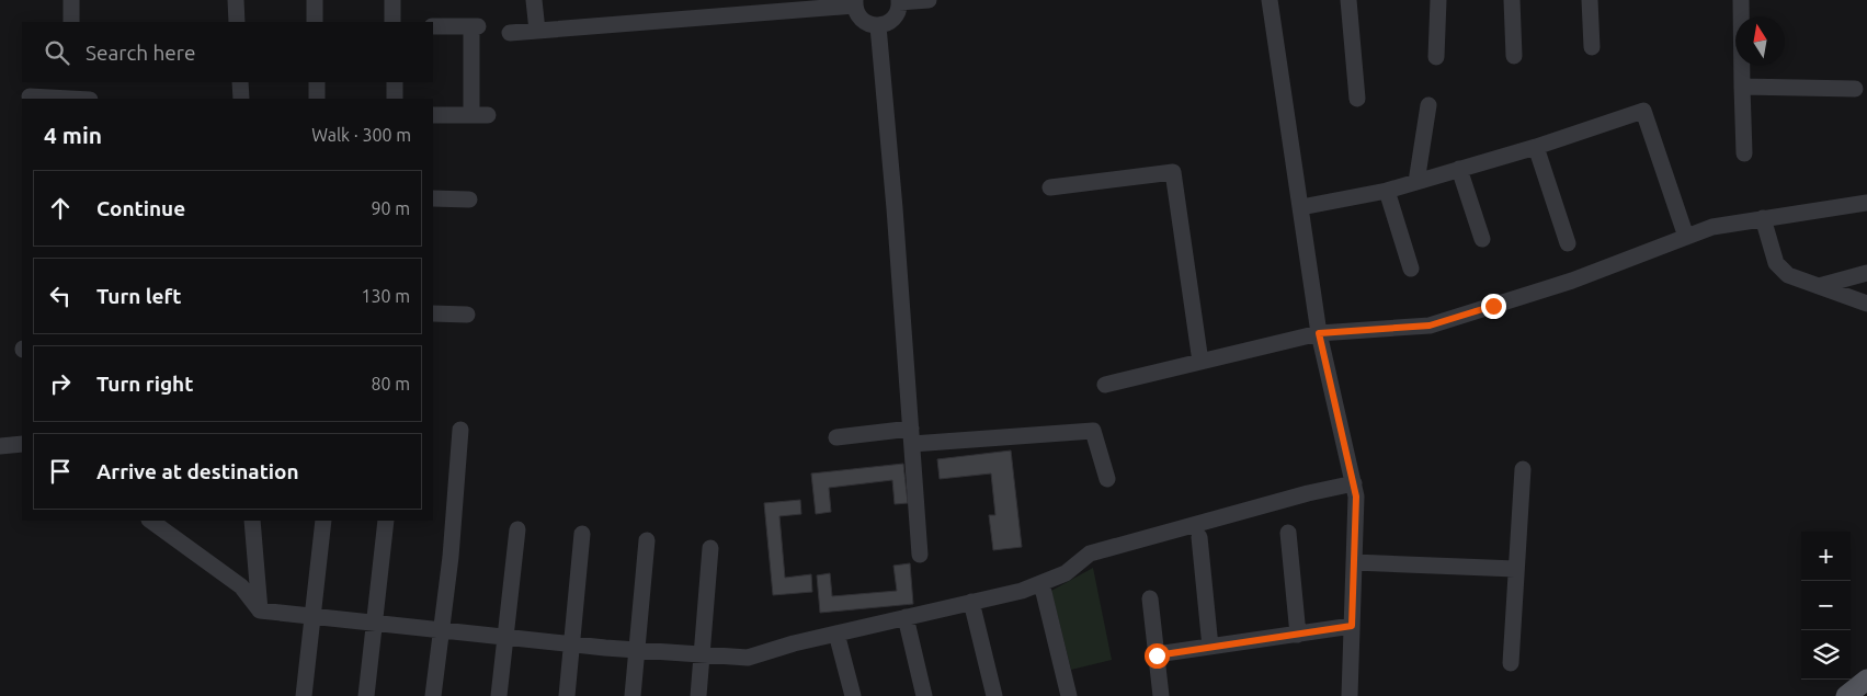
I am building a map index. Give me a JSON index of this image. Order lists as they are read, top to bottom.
{
  "north": "top",
  "page": {
    "search": "Search here",
    "heading": ["4 min", "Walk · 300 m"],
    "list": [
      ["Continue", "90 m"],
      ["Turn left", "130 m"],
      ["Turn right", "80 m"],
      "Arrive at destination"
    ],
    "map_buttons": ["+", "−"]
  }
}
